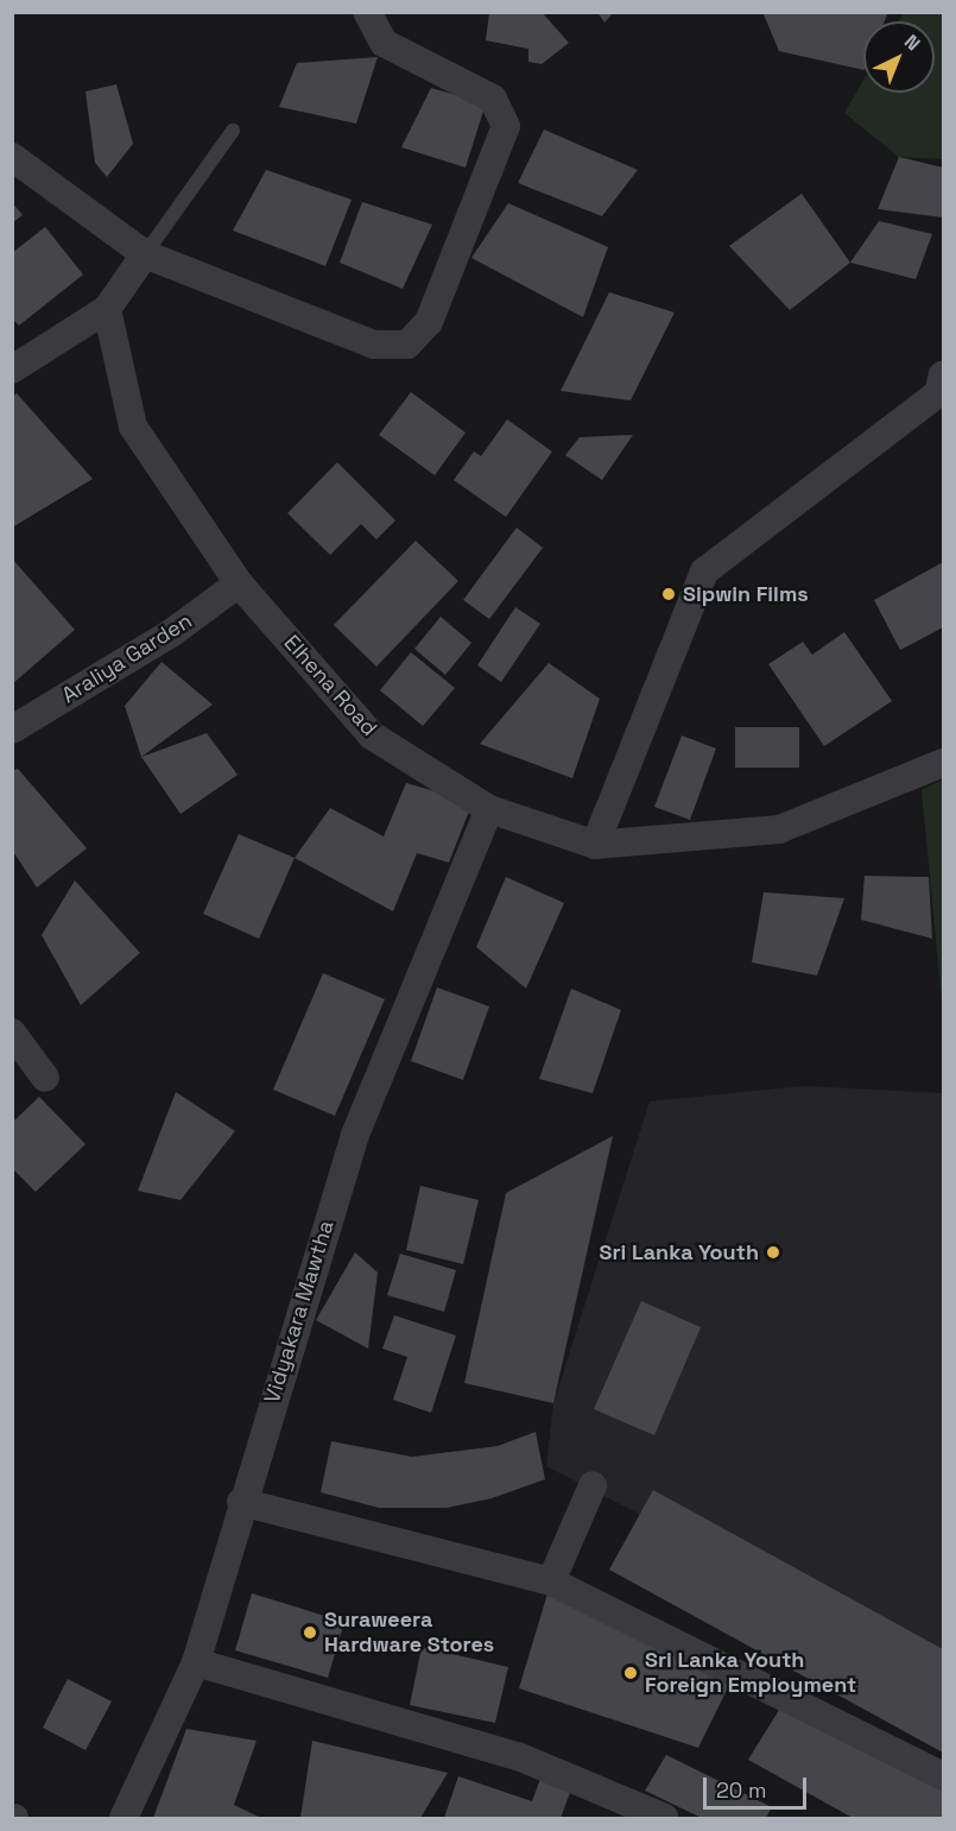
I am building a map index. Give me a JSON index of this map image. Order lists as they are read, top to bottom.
{
  "streets": {
    "street": ["Araliya Garden", "Elhena Road", "Vidyakara Mawtha"]
  },
  "crossings": [
    ["Araliya Garden", "Elhena Road"],
    ["Elhena Road", "Vidyakara Mawtha"]
  ],
  "places": [
    "Sipwin Films",
    "Sri Lanka Youth",
    "Suraweera Hardware Stores",
    "Sri Lanka Youth Foreign Employment"
  ],
  "scale_bar": "20 m",
  "north": "top right"
}
